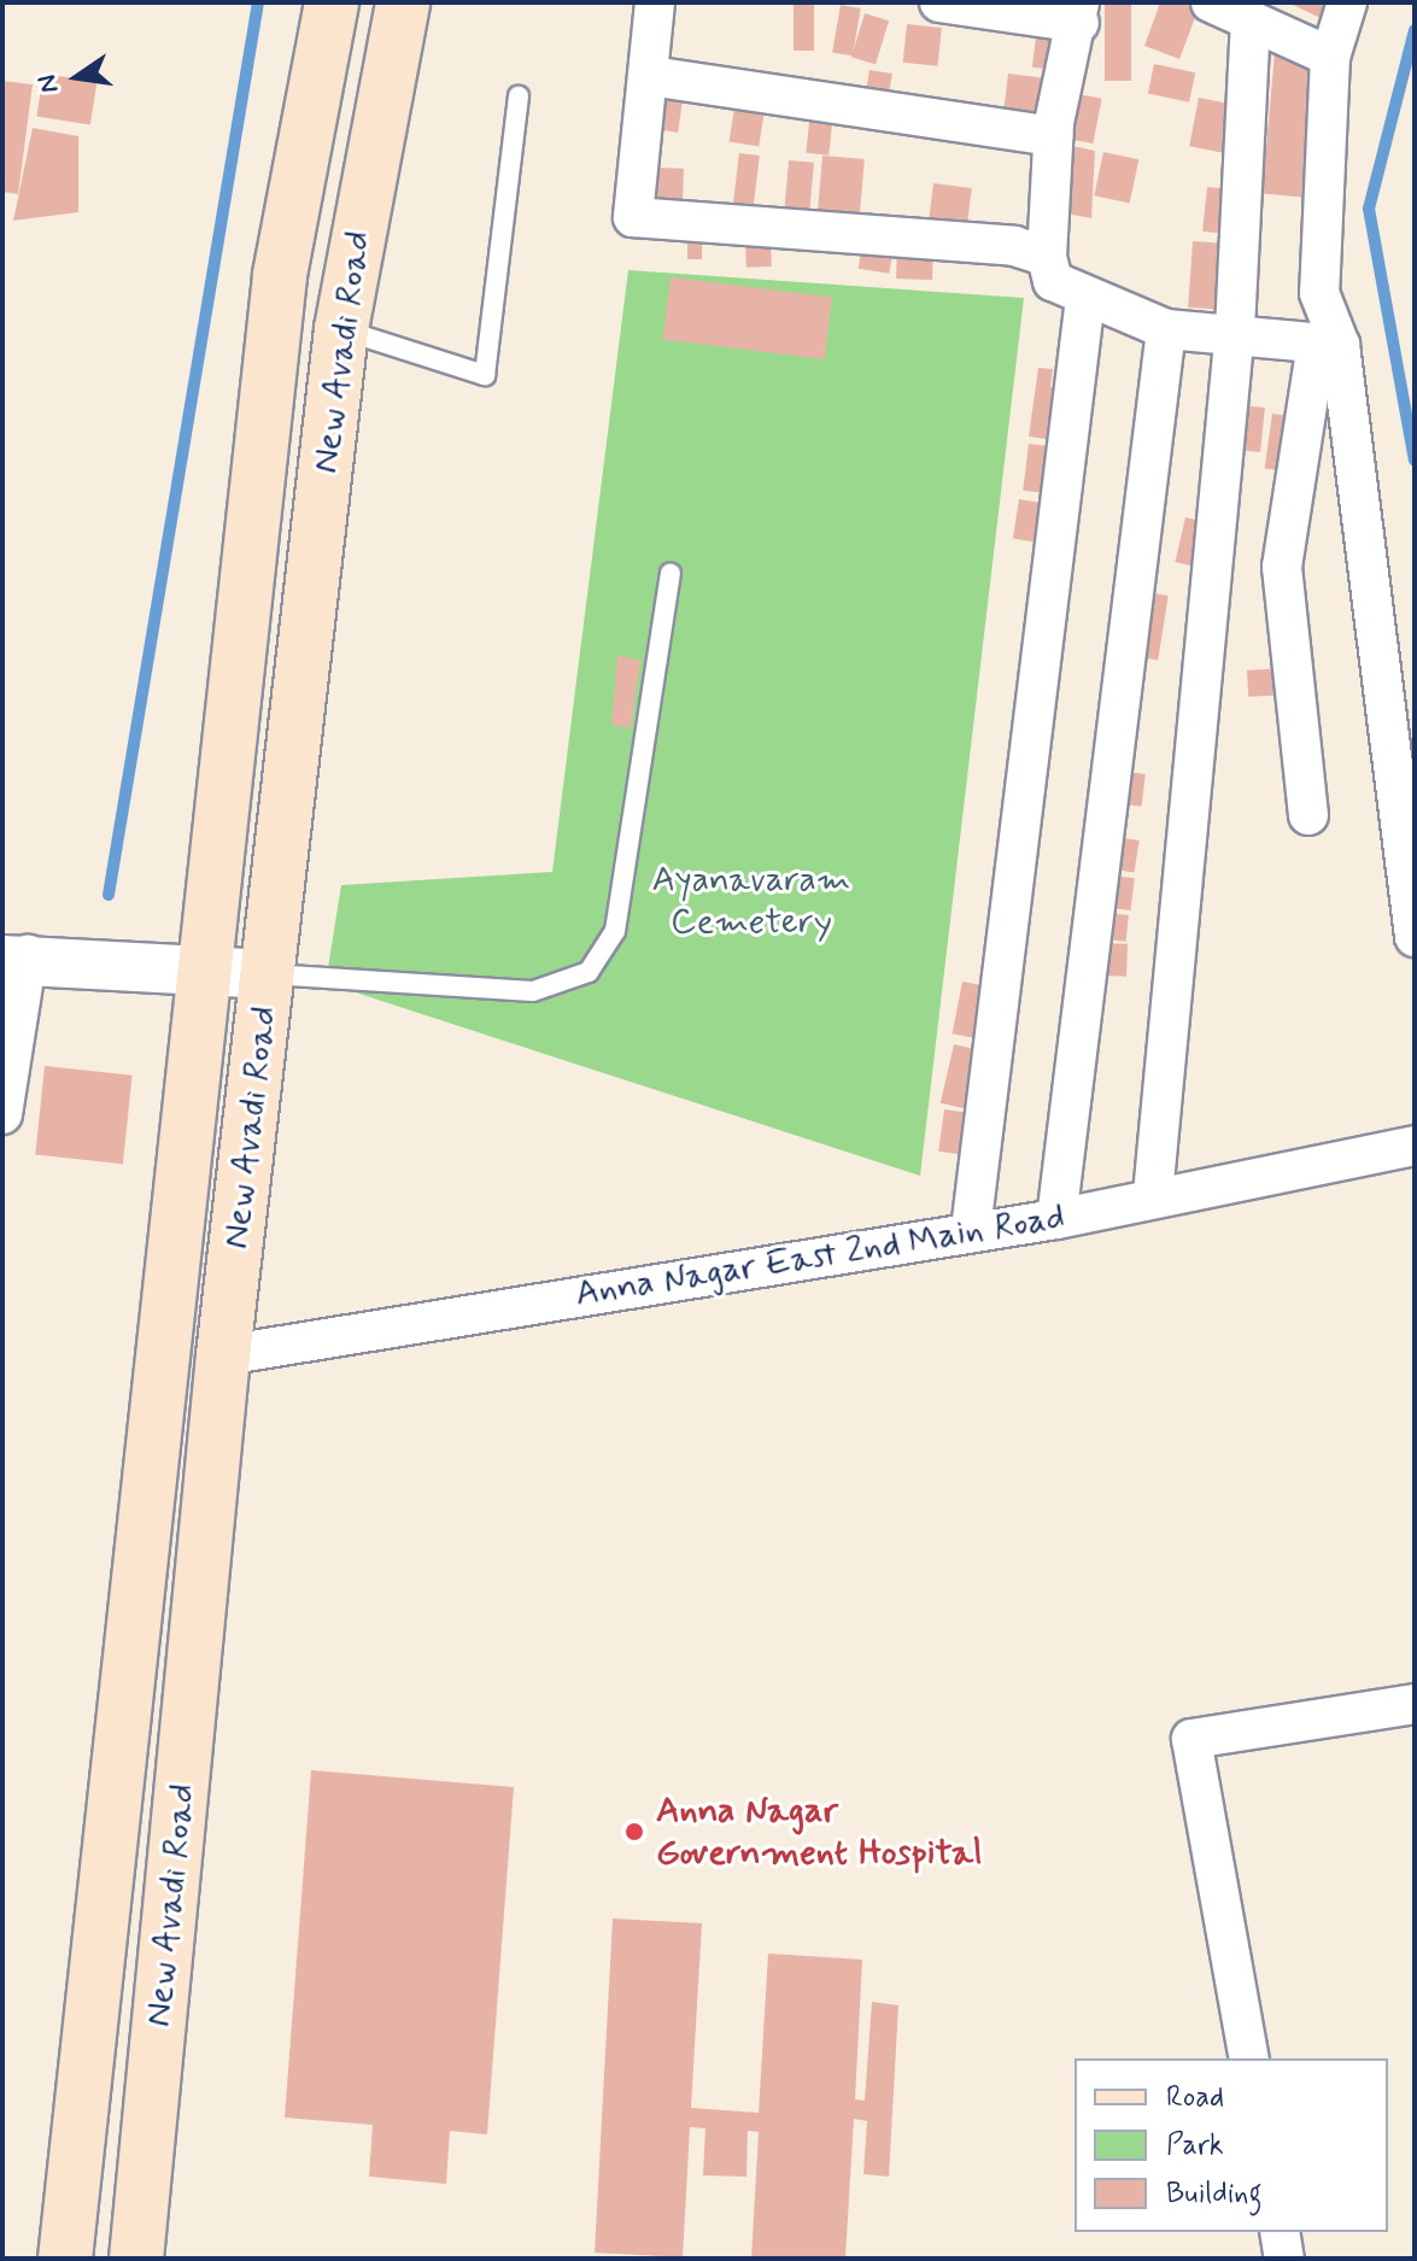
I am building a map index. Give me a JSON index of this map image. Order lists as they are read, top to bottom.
{
  "streets": {
    "main road": ["New Avadi Road"],
    "street": ["Anna Nagar East 2nd Main Road"]
  },
  "crossings": [
    ["New Avadi Road", "Anna Nagar East 2nd Main Road"]
  ],
  "parks": ["Ayanavaram Cemetery"],
  "places": ["Anna Nagar Government Hospital"],
  "legend": ["Road", "Park", "Building"],
  "north": "left"
}
